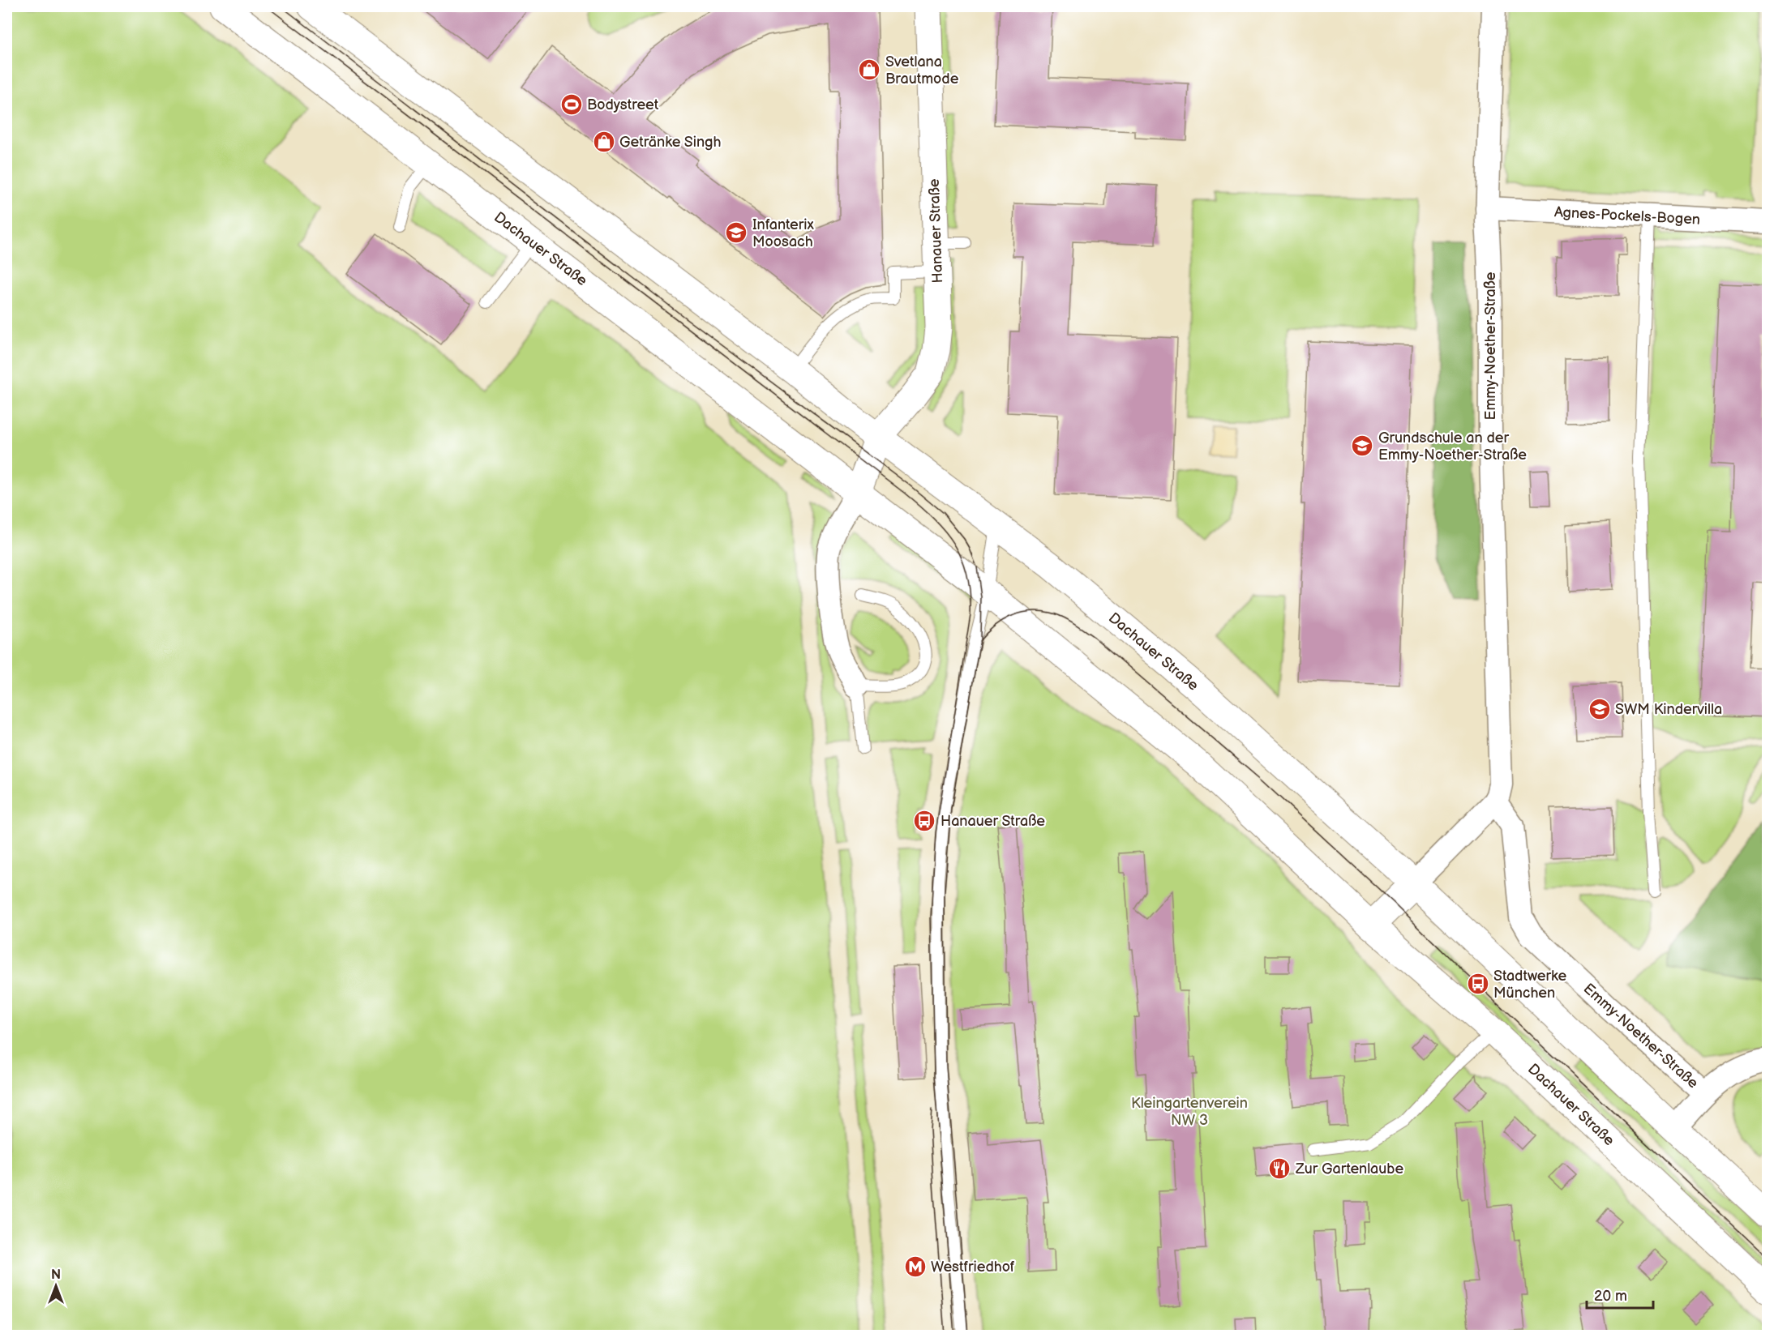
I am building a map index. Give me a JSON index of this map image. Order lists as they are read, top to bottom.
{
  "streets": {
    "main road": ["Hanauer Straße", "Dachauer Straße"],
    "street": ["Agnes-Pockels-Bogen", "Emmy-Noether-Straße"]
  },
  "crossings": [
    ["Agnes-Pockels-Bogen", "Emmy-Noether-Straße"],
    ["Hanauer Straße", "Dachauer Straße"]
  ],
  "parks": ["Kleingartenverein NW 3"],
  "places": {
    "shop": ["Svetlana Brautmode", "Getränke Singh"],
    "sports": ["Bodystreet"],
    "school or university": ["Infanterix Moosach", "Grundschule an der Emmy-Noether-Straße", "SWM Kindervilla"],
    "bus stop": ["Hanauer Straße", "Stadtwerke München"],
    "restaurant": ["Zur Gartenlaube"],
    "metro station": ["Westfriedhof"]
  },
  "scale_bar": "20 m",
  "north": "top"
}
